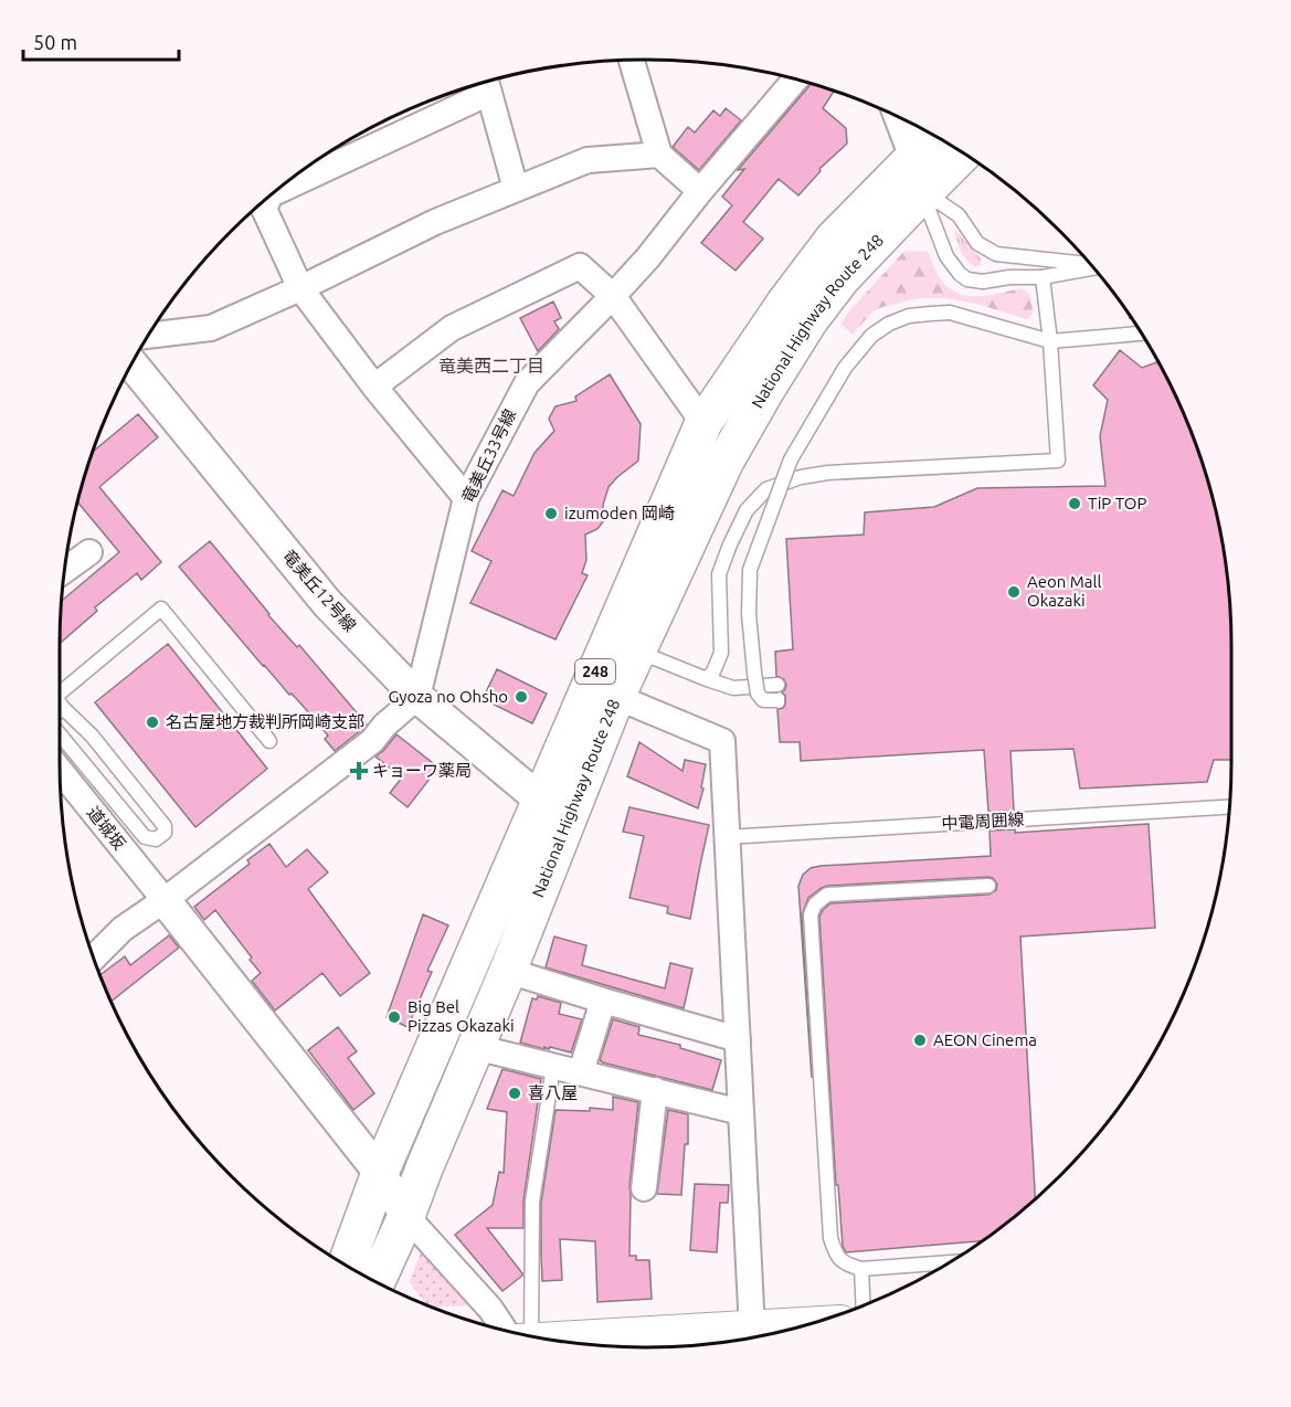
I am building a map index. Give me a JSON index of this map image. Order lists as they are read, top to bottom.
{
  "streets": {
    "highway": ["National Highway Route 248", "248"],
    "street": ["竜美丘33号線", "竜美丘12号線", "道城坂"],
    "lane": ["中電周囲線"]
  },
  "crossings": [
    ["National Highway Route 248", "竜美丘12号線"],
    ["竜美丘33号線", "竜美丘12号線"]
  ],
  "districts": ["竜美西二丁目"],
  "places": {
    "other": [
      "TiP TOP",
      "izumoden 岡崎",
      "Aeon Mall Okazaki",
      "Gyoza no Ohsho",
      "名古屋地方裁判所岡崎支部",
      "Big Bel Pizzas Okazaki",
      "AEON Cinema",
      "喜八屋"
    ],
    "health": ["キョーワ薬局"]
  },
  "scale_bar": "50 m"
}
